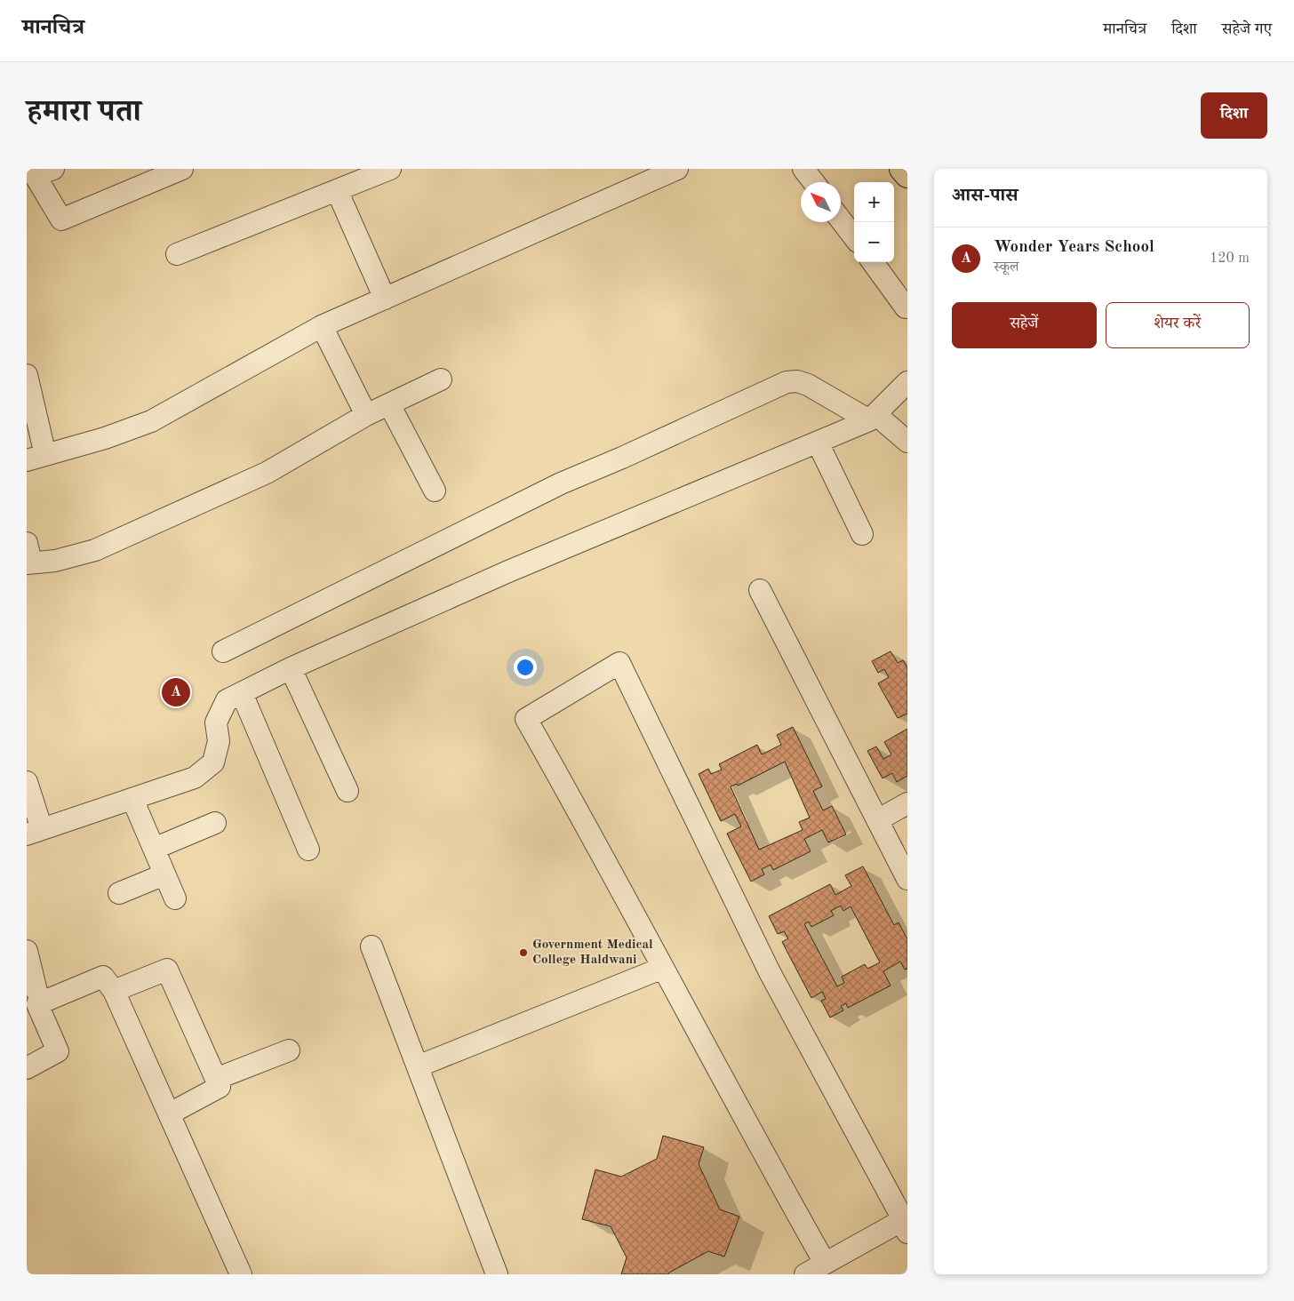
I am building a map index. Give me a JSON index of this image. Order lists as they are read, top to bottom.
{
  "places": ["Government Medical College Haldwani"],
  "north": "top left",
  "page": {
    "header": "मानचित्र",
    "nav": ["मानचित्र", "दिशा", "सहेजे गए"],
    "title": "हमारा पता",
    "buttons": [
      "दिशा",
      ["सहेजें", "शेयर करें"]
    ],
    "heading": "आस-पास",
    "map_buttons": ["+", "−"],
    "list": [
      {
        "mark": "A",
        "name": "Wonder Years School",
        "note": "स्कूल",
        "value": "120 m"
      }
    ],
    "pins": "A"
  }
}
